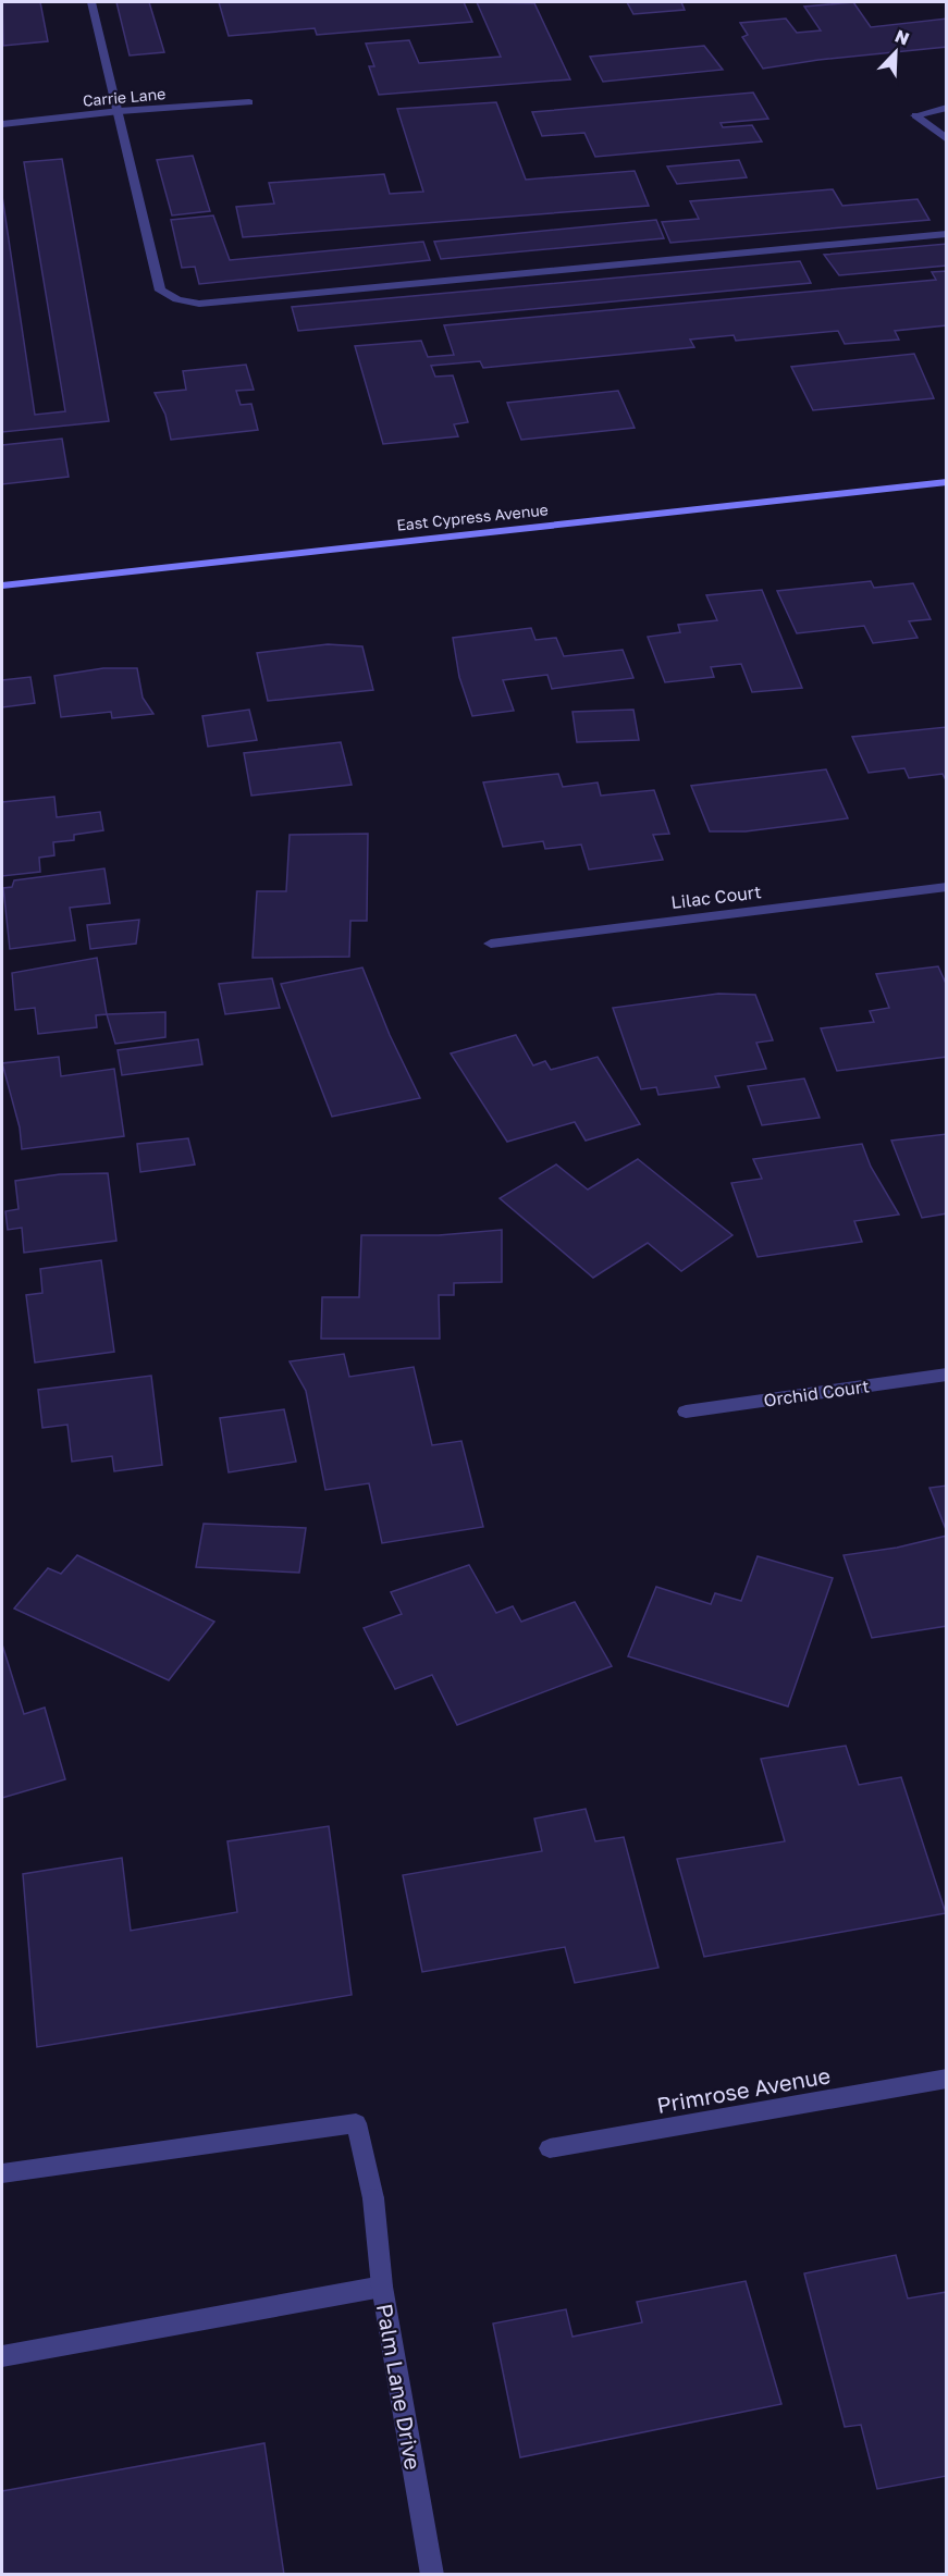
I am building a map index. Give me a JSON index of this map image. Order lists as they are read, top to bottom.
{
  "streets": {
    "main road": ["East Cypress Avenue"],
    "street": [
      "Carrie Lane",
      "Lilac Court",
      "Orchid Court",
      "Primrose Avenue",
      "Palm Lane Drive"
    ]
  },
  "north": "top right"
}
